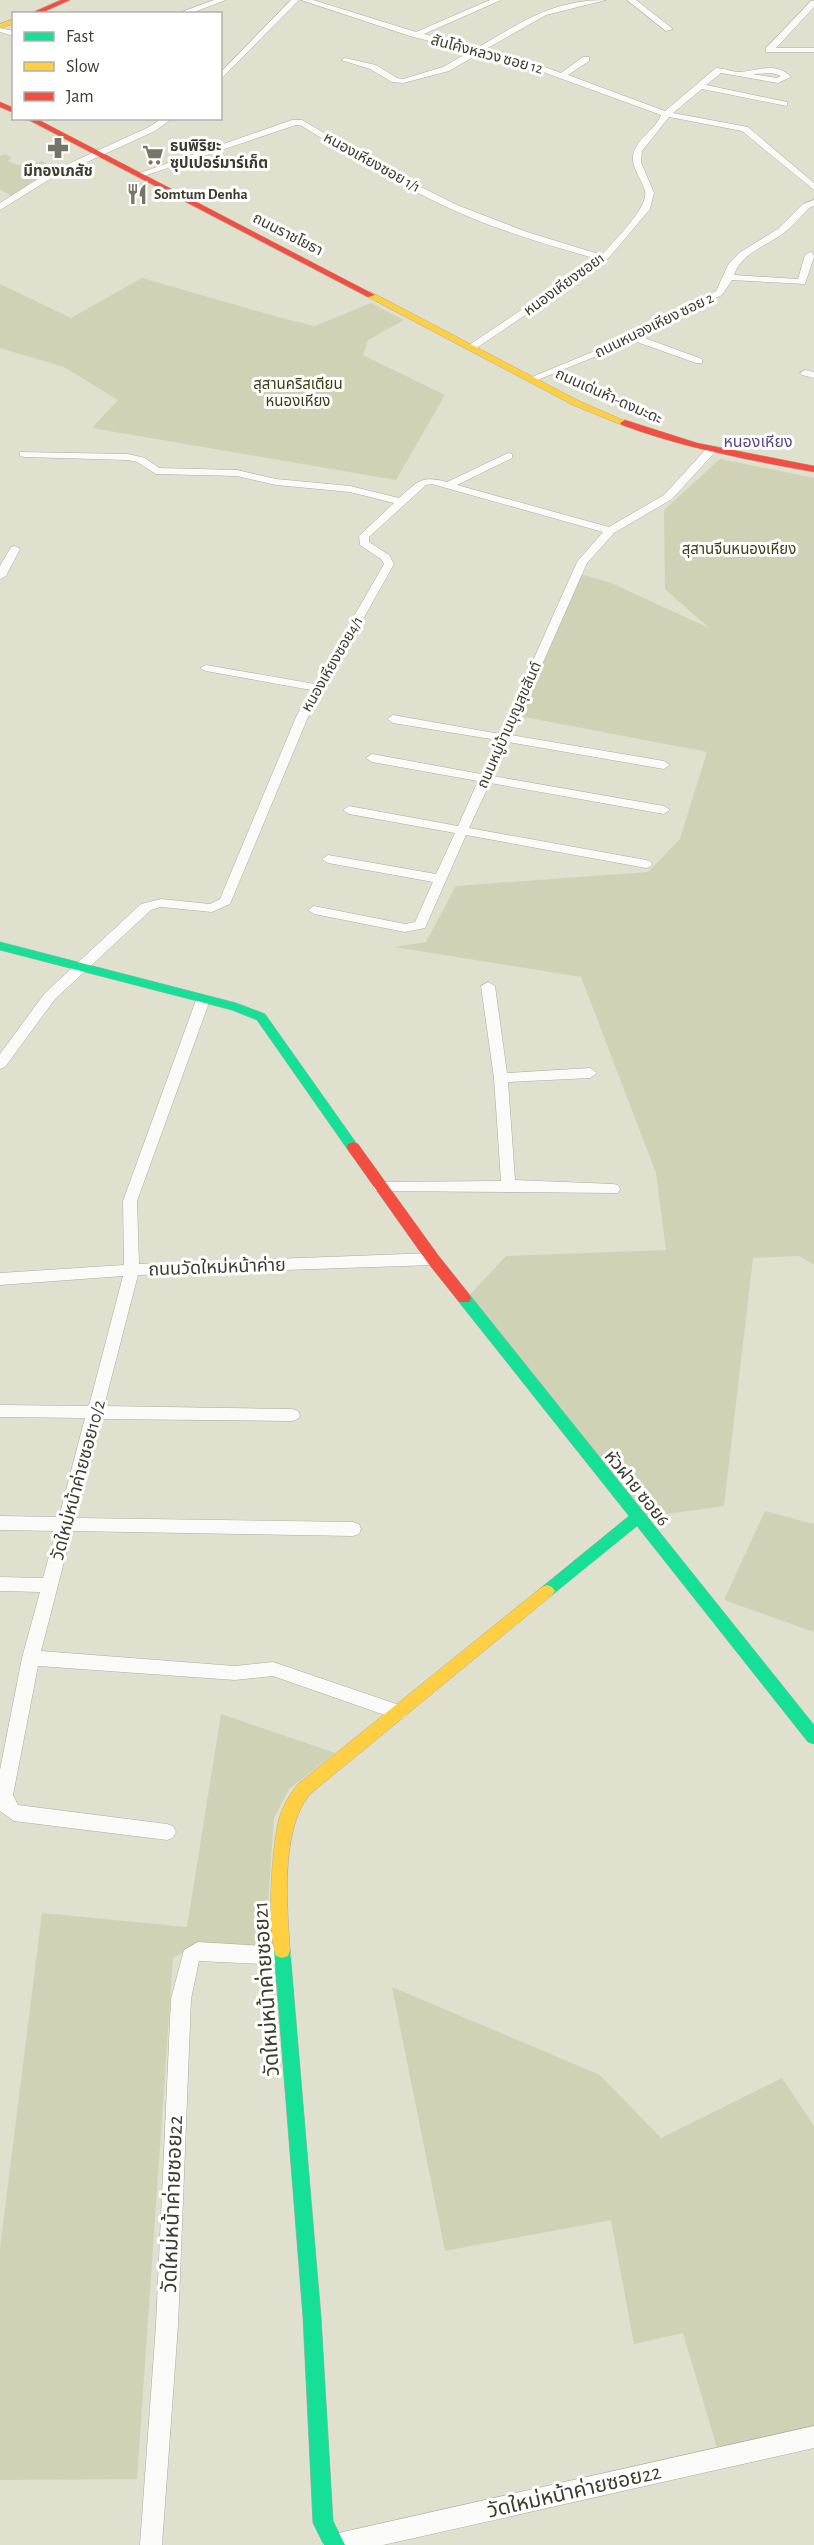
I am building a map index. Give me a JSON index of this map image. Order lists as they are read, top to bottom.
{
  "streets": {
    "street": [
      "สันโค้งหลวง ซอย 12",
      "หนองเหียงซอย 1/1",
      "ถนนราชโยธา",
      "หนองเหียงซอย1",
      "ถนนหนองเหียง ซอย 2",
      "ถนนเด่นห้า-ดงมะดะ",
      "หนองเหียงซอย4/1",
      "ถนนหมู่บ้านบุญสุขสันต์",
      "ถนนวัดใหม่หน้าค่าย",
      "วัดใหม่หน้าค่ายซอย10/2",
      "หัวฝาย ซอย6",
      "วัดใหม่หน้าค่ายซอย21",
      "วัดใหม่หน้าค่ายซอย22"
    ]
  },
  "crossings": [
    ["สันโค้งหลวง ซอย 12", "หนองเหียงซอย1"],
    ["หนองเหียงซอย 1/1", "ถนนราชโยธา"],
    ["หนองเหียงซอย 1/1", "หนองเหียงซอย1"],
    ["ถนนราชโยธา", "หนองเหียงซอย1"],
    ["ถนนราชโยธา", "ถนนเด่นห้า-ดงมะดะ"],
    ["ถนนหนองเหียง ซอย 2", "ถนนเด่นห้า-ดงมะดะ"],
    ["ถนนเด่นห้า-ดงมะดะ", "ถนนหมู่บ้านบุญสุขสันต์"],
    ["หนองเหียงซอย4/1", "ถนนหมู่บ้านบุญสุขสันต์"],
    ["หนองเหียงซอย4/1", "หัวฝาย ซอย6"],
    ["ถนนวัดใหม่หน้าค่าย", "วัดใหม่หน้าค่ายซอย10/2"],
    ["ถนนวัดใหม่หน้าค่าย", "หัวฝาย ซอย6"],
    ["วัดใหม่หน้าค่ายซอย10/2", "หัวฝาย ซอย6"],
    ["หัวฝาย ซอย6", "วัดใหม่หน้าค่ายซอย21"],
    ["วัดใหม่หน้าค่ายซอย21", "วัดใหม่หน้าค่ายซอย22"]
  ],
  "districts": ["หนองเหียง"],
  "parks": ["สุสานคริสเตียน หนองเหียง", "สุสานจีนหนองเหียง"],
  "places": {
    "pharmacy": ["มีทองเภสัช"],
    "supermarket": ["ธนพิริยะ ซุปเปอร์มาร์เก็ต"],
    "restaurant": ["Somtum Denha"]
  },
  "legend": ["Fast", "Slow", "Jam"]
}
